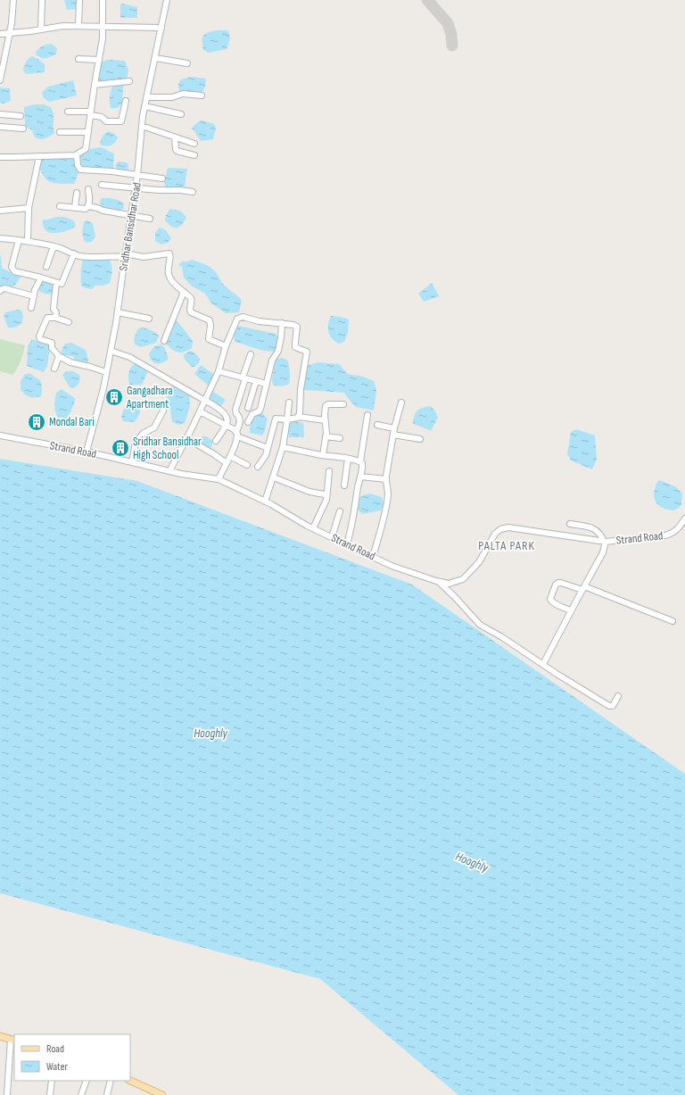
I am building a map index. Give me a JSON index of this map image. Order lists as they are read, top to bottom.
{
  "streets": {
    "street": ["Sridhar Bansidhar Road", "Strand Road"]
  },
  "crossings": [
    ["Sridhar Bansidhar Road", "Strand Road"]
  ],
  "districts": ["PALTA PARK"],
  "water": ["Hooghly"],
  "places": {
    "building": ["Gangadhara Apartment", "Mondal Bari", "Sridhar Bansidhar High School"]
  },
  "legend": ["Road", "Water"]
}
